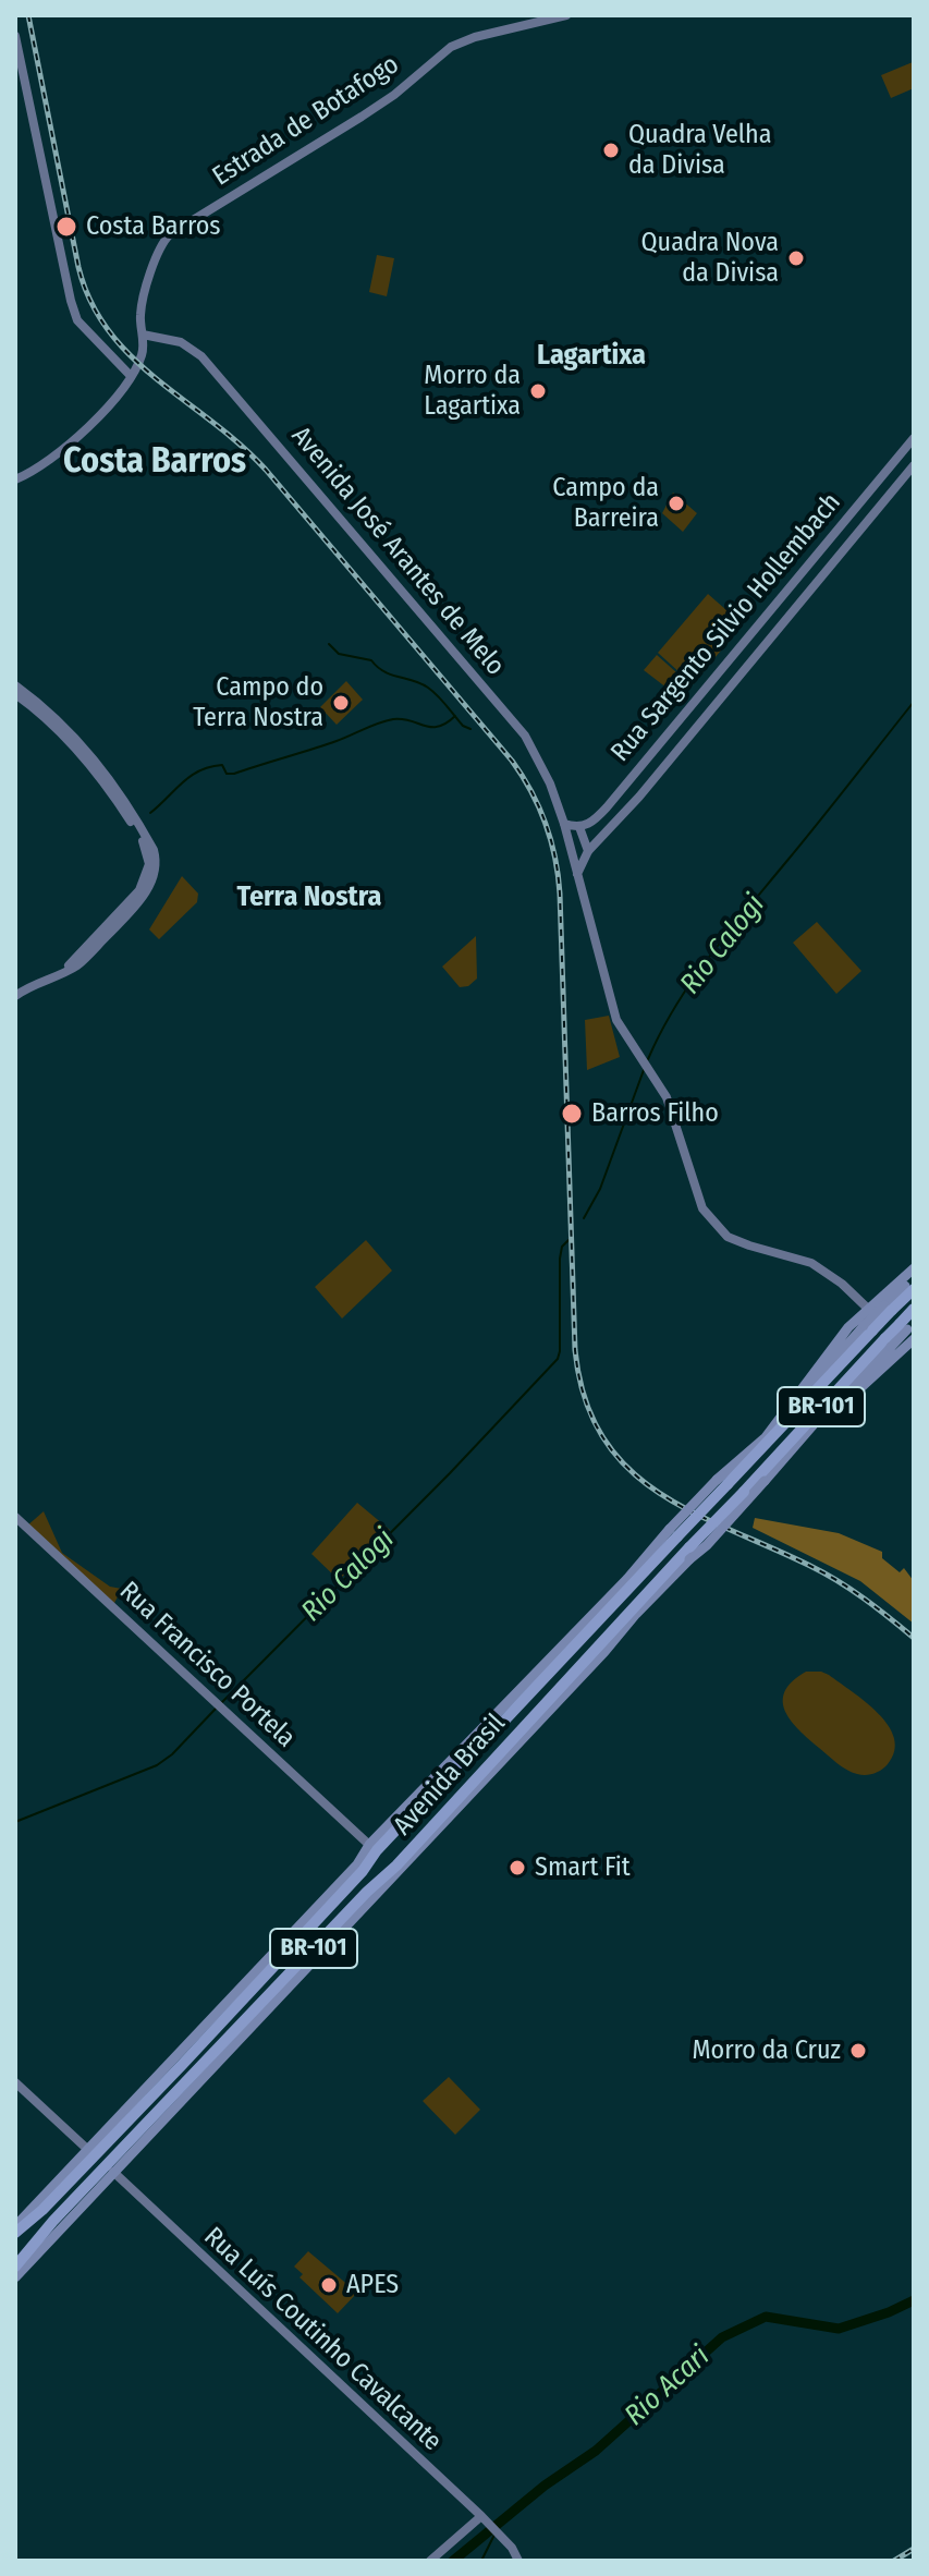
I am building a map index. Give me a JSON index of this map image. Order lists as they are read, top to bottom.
{
  "streets": {
    "highway": ["BR-101", "Avenida Brasil"],
    "main road": [
      "Estrada de Botafogo",
      "Avenida José Arantes de Melo",
      "Rua Sargento Silvio Hollembach",
      "Rua Francisco Portela",
      "Rua Luís Coutinho Cavalcante"
    ]
  },
  "crossings": [
    ["Estrada de Botafogo", "Avenida José Arantes de Melo"],
    ["Avenida José Arantes de Melo", "Rua Sargento Silvio Hollembach"],
    ["Rua Francisco Portela", "Avenida Brasil"],
    ["Avenida Brasil", "Rua Luís Coutinho Cavalcante"]
  ],
  "districts": ["Lagartixa", "Costa Barros", "Terra Nostra"],
  "water": ["Rio Calogi", "Rio Acari"],
  "places": [
    "Quadra Velha da Divisa",
    "Costa Barros",
    "Quadra Nova da Divisa",
    "Morro da Lagartixa",
    "Campo da Barreira",
    "Campo do Terra Nostra",
    "Barros Filho",
    "Smart Fit",
    "Morro da Cruz",
    "APES"
  ]
}
